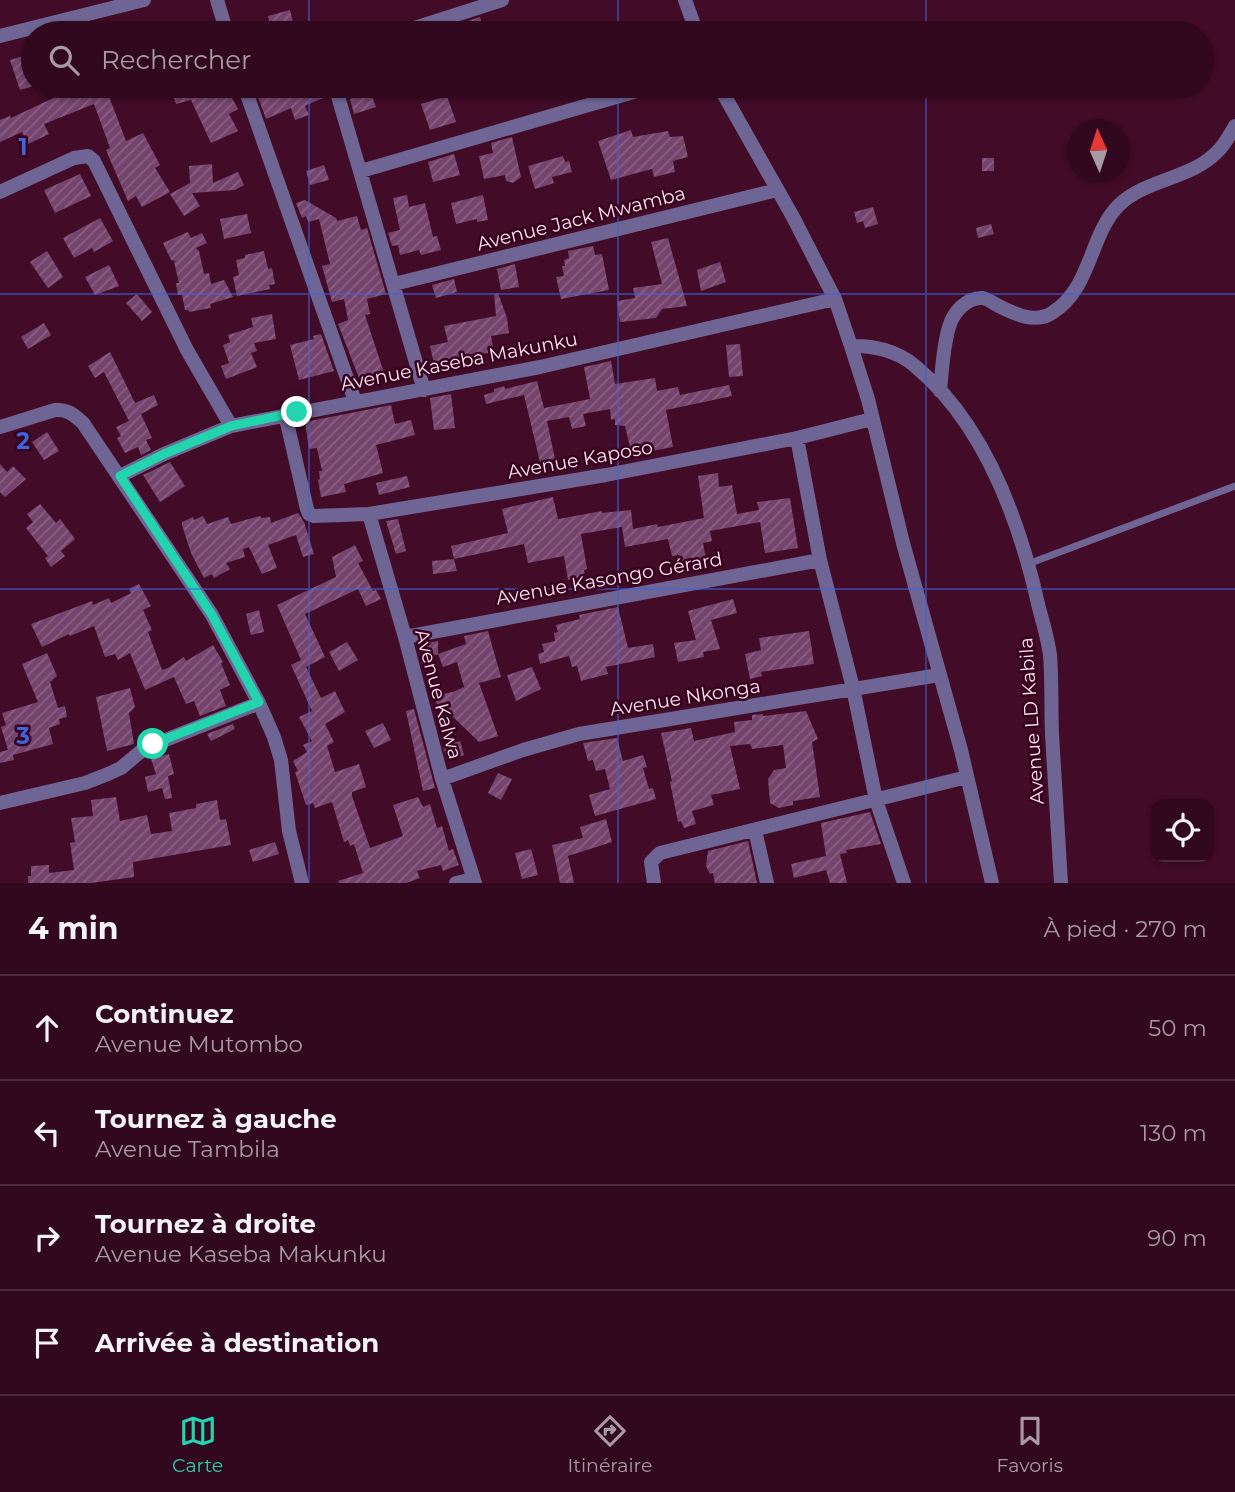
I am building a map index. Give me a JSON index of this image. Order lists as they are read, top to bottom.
{
  "streets": {
    "street": [
      "Avenue Jack Mwamba",
      "Avenue Kaseba Makunku",
      "Avenue Kaposo",
      "Avenue Kasongo Gérard",
      "Avenue Kalwa",
      "Avenue Nkonga",
      "Avenue LD Kabila"
    ]
  },
  "crossings": [
    ["Avenue Kaseba Makunku", "Avenue Kaposo"],
    ["Avenue Kaposo", "Avenue Kalwa"],
    ["Avenue Kasongo Gérard", "Avenue Kalwa"],
    ["Avenue Kalwa", "Avenue Nkonga"]
  ],
  "north": "top",
  "page": {
    "search": "Rechercher",
    "heading": ["4 min", "À pied · 270 m"],
    "list": [
      ["Continuez", "Avenue Mutombo", "50 m"],
      ["Tournez à gauche", "Avenue Tambila", "130 m"],
      ["Tournez à droite", "Avenue Kaseba Makunku", "90 m"],
      "Arrivée à destination"
    ],
    "nav": ["Carte", "Itinéraire", "Favoris"]
  },
  "grid": {
    "rows": ["1", "2", "3"]
  }
}
